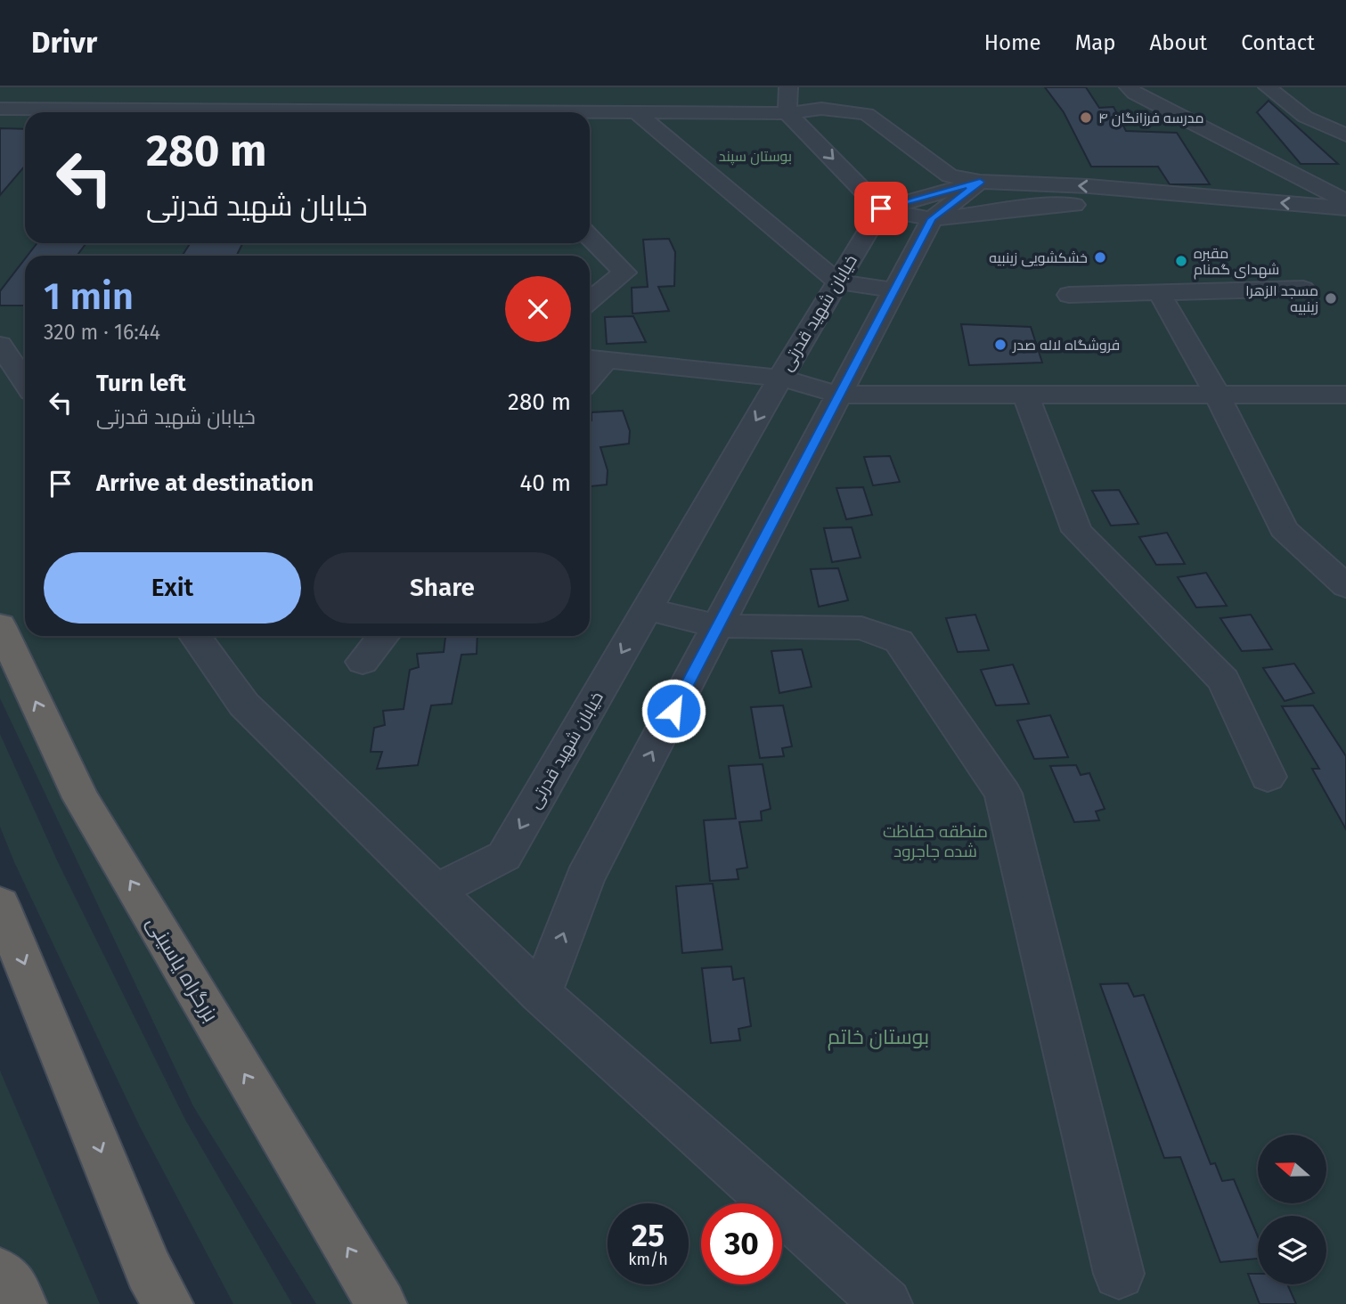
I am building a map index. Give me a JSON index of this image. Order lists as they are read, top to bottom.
{
  "streets": {
    "highway": ["بزرگراه یاسینی"],
    "street": ["خیابان شهید قدرتی"]
  },
  "parks": ["بوستان سپند", "منطقه حفاظت شده جاجرود", "بوستان خاتم"],
  "places": [
    "مدرسه فرزانگان ۴",
    "خشکشویی زینبیه",
    "مقبره شهدای گمنام",
    "مسجد الزهرا زینبیه",
    "فروشگاه لاله صدر"
  ],
  "north": "left",
  "page": {
    "header": "Drivr",
    "nav": [
      "Home",
      "Map",
      "About",
      "Contact"
    ],
    "turn": ["280 m", "خیابان شهید قدرتی"],
    "heading": ["1 min", "320 m · 16:44"],
    "list": [
      {
        "name": "Turn left",
        "note": "خیابان شهید قدرتی",
        "value": "280 m"
      },
      {
        "name": "Arrive at destination",
        "value": "40 m"
      }
    ],
    "buttons": ["Exit", "Share"],
    "speed": "25 km/h",
    "limit": "30"
  }
}
